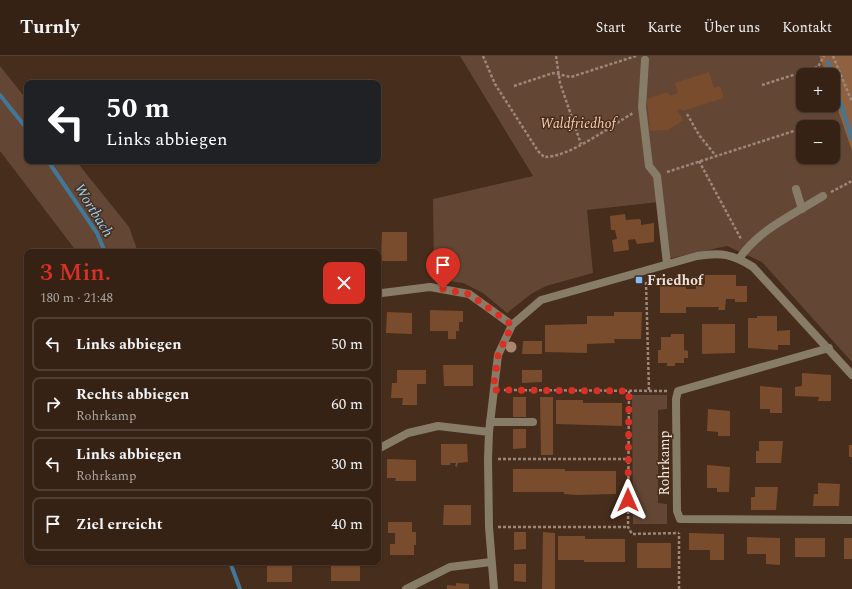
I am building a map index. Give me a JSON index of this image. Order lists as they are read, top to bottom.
{
  "streets": {
    "street": ["Rohrkamp"]
  },
  "water": ["Wortbach"],
  "parks": ["Waldfriedhof"],
  "places": {
    "transit": ["Friedhof"]
  },
  "page": {
    "header": "Turnly",
    "nav": [
      "Start",
      "Karte",
      "Über uns",
      "Kontakt"
    ],
    "map_buttons": ["+", "−"],
    "turn": ["50 m", "Links abbiegen"],
    "heading": ["3 Min.", "180 m · 21:48"],
    "list": [
      {
        "name": "Links abbiegen",
        "value": "50 m"
      },
      {
        "name": "Rechts abbiegen",
        "note": "Rohrkamp",
        "value": "60 m"
      },
      {
        "name": "Links abbiegen",
        "note": "Rohrkamp",
        "value": "30 m"
      },
      {
        "name": "Ziel erreicht",
        "value": "40 m"
      }
    ]
  }
}
